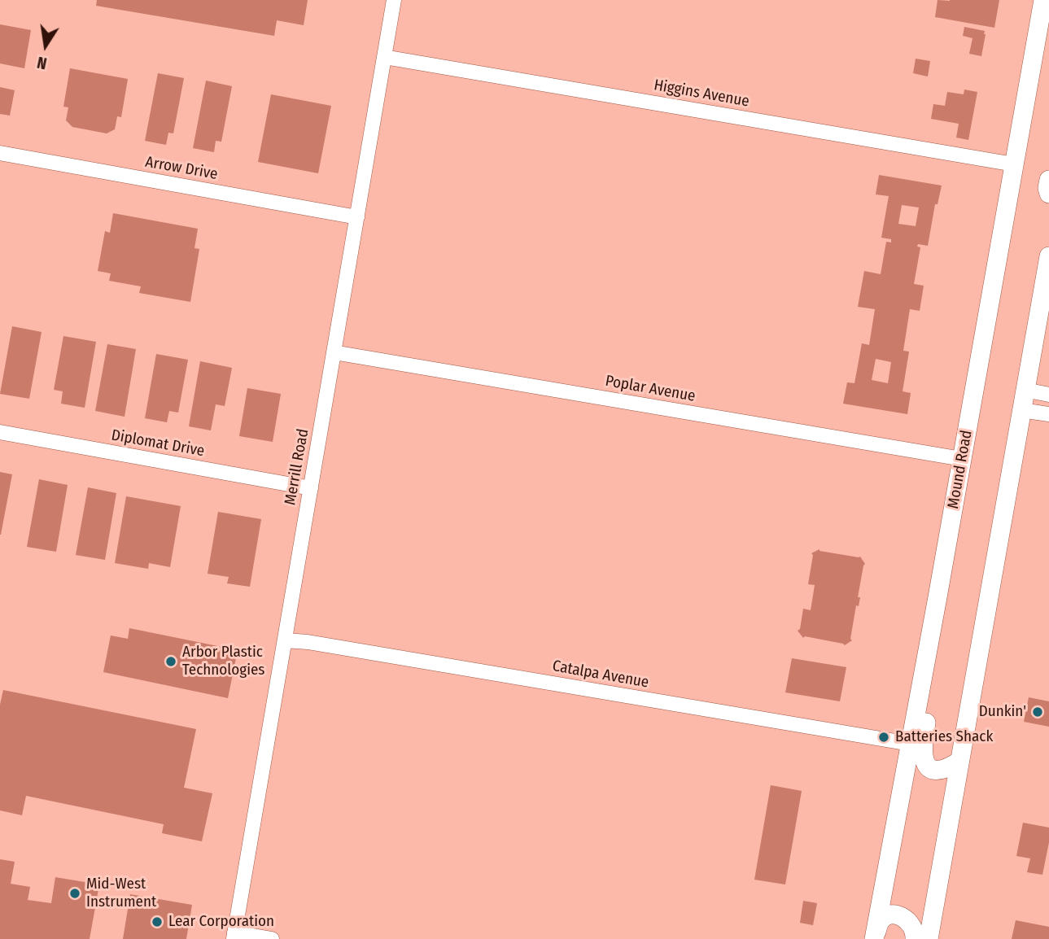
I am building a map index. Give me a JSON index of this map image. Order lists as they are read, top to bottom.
{
  "streets": {
    "main road": ["Mound Road"],
    "street": [
      "Higgins Avenue",
      "Arrow Drive",
      "Poplar Avenue",
      "Diplomat Drive",
      "Merrill Road",
      "Catalpa Avenue"
    ]
  },
  "crossings": [
    ["Higgins Avenue", "Merrill Road"],
    ["Higgins Avenue", "Mound Road"],
    ["Arrow Drive", "Merrill Road"],
    ["Poplar Avenue", "Merrill Road"],
    ["Poplar Avenue", "Mound Road"],
    ["Diplomat Drive", "Merrill Road"],
    ["Merrill Road", "Catalpa Avenue"],
    ["Mound Road", "Catalpa Avenue"]
  ],
  "places": [
    "Arbor Plastic Technologies",
    "Dunkin'",
    "Batteries Shack",
    "Mid-West Instrument",
    "Lear Corporation"
  ],
  "north": "bottom"
}
